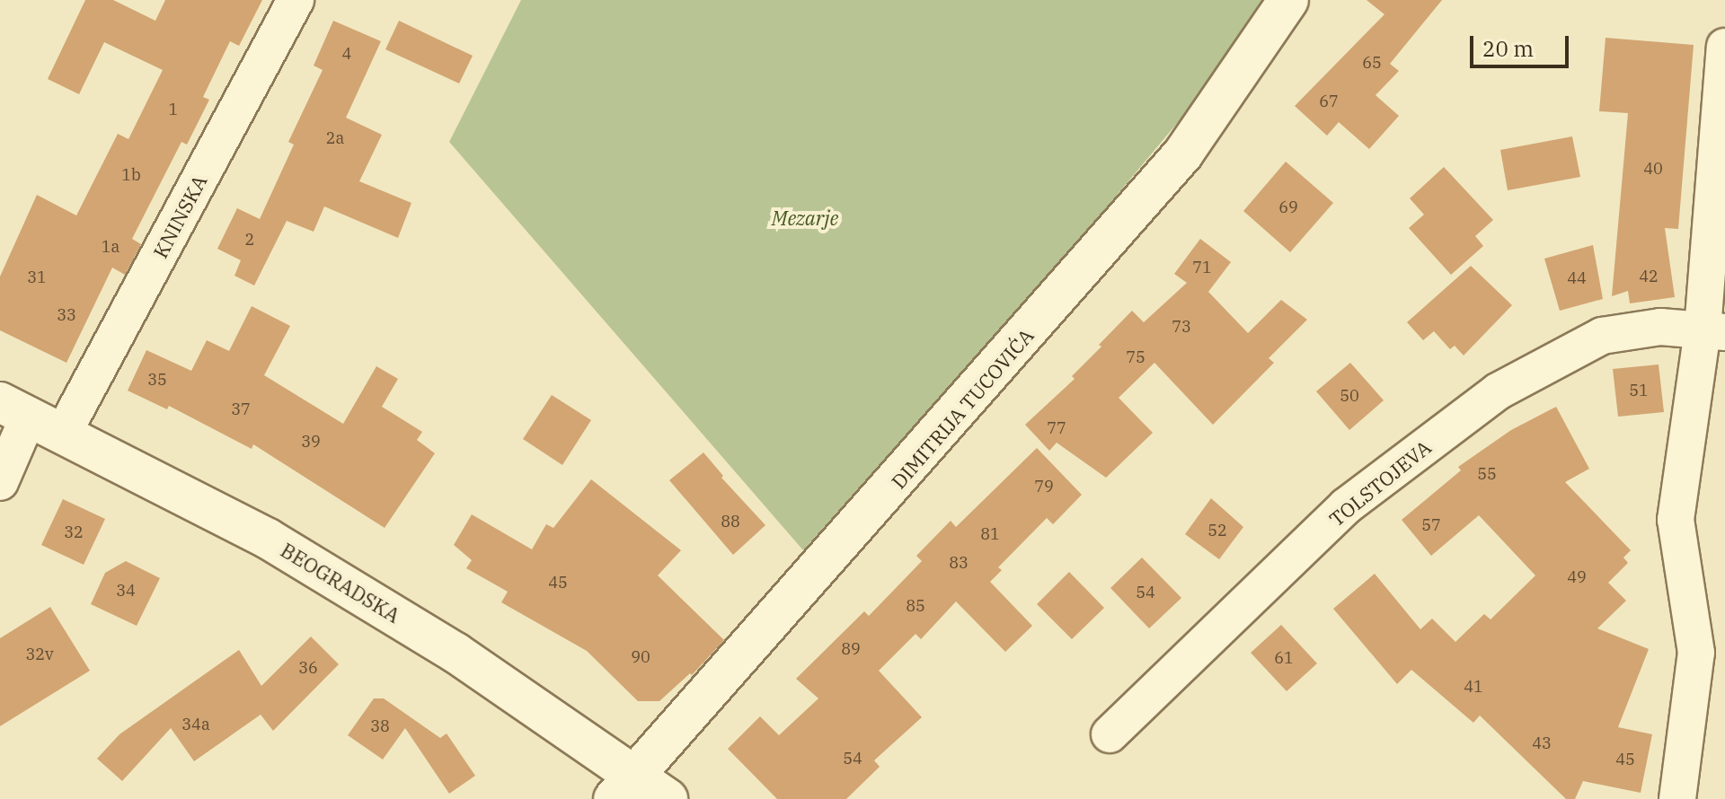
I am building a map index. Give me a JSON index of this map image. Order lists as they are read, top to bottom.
{
  "streets": {
    "street": [
      "KNINSKA",
      "DIMITRIJA TUCOVIĆA",
      "TOLSTOJEVA",
      "BEOGRADSKA"
    ]
  },
  "crossings": [
    ["KNINSKA", "BEOGRADSKA"],
    ["DIMITRIJA TUCOVIĆA", "BEOGRADSKA"]
  ],
  "parks": ["Mezarje"],
  "house_numbers": [
    "4",
    "65",
    "67",
    "1",
    "2a",
    "40",
    "1b",
    "69",
    "2",
    "1a",
    "71",
    "42",
    "31",
    "44",
    "33",
    "73",
    "75",
    "35",
    "51",
    "50",
    "37",
    "77",
    "39",
    "55",
    "79",
    "88",
    "57",
    "52",
    "32",
    "81",
    "83",
    "49",
    "45",
    "34",
    "54",
    "85",
    "89",
    "32v",
    "90",
    "61",
    "36",
    "41",
    "34a",
    "38",
    "43",
    "54",
    "45"
  ],
  "scale_bar": "20 m"
}
